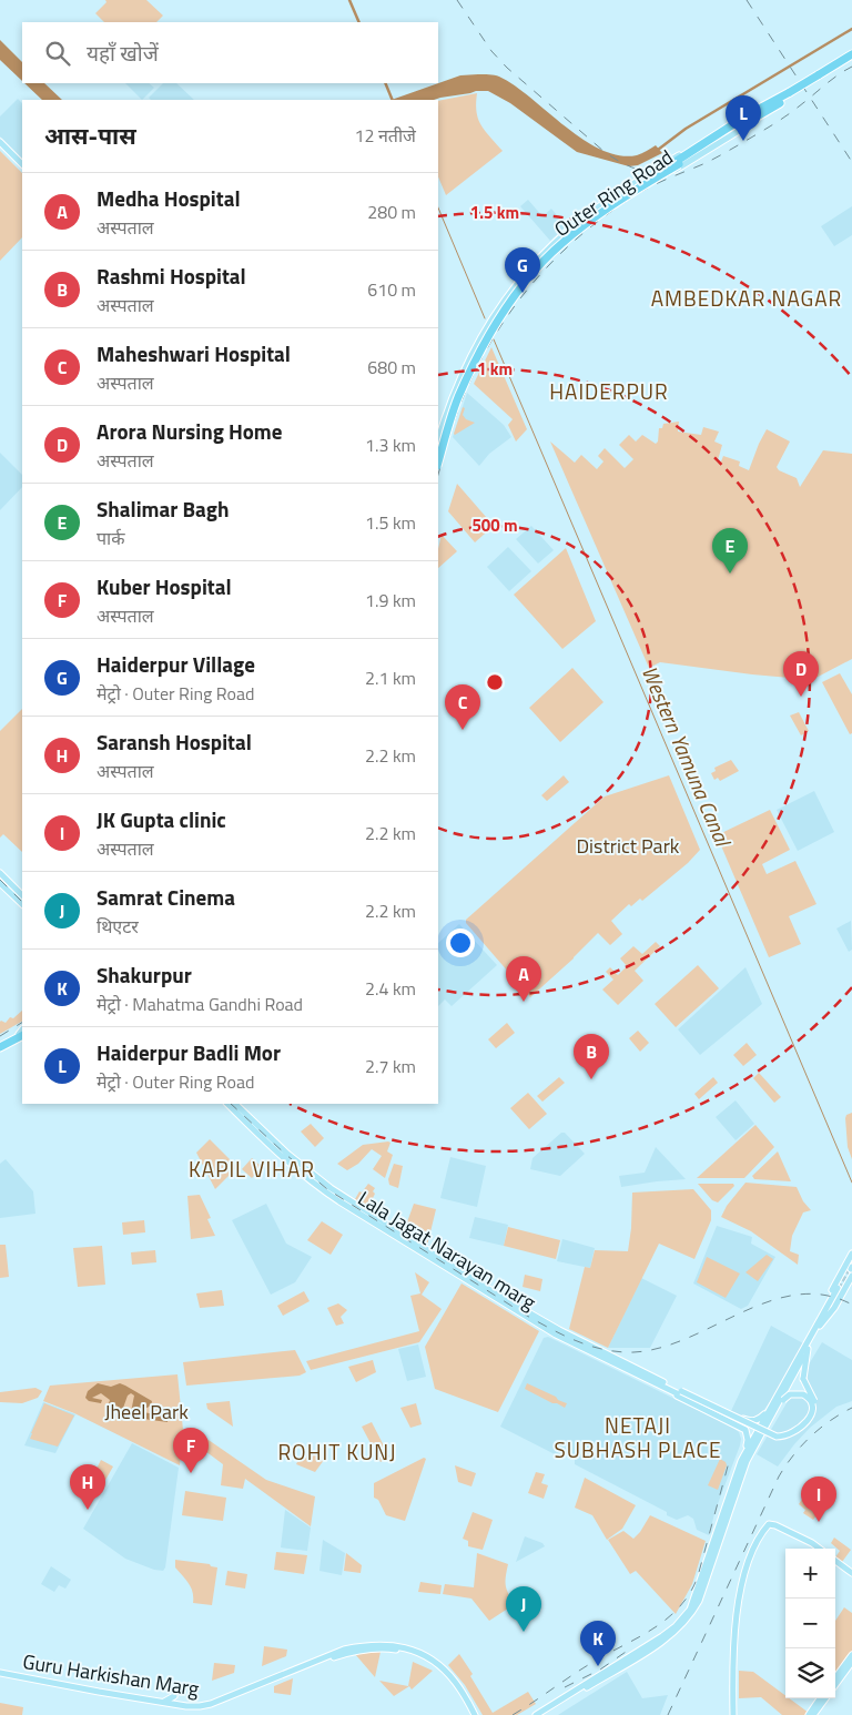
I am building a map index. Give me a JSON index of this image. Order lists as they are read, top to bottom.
{
  "streets": {
    "highway": ["Outer Ring Road"],
    "main road": ["Lala Jagat Narayan marg", "Guru Harkishan Marg"]
  },
  "districts": [
    "AMBEDKAR NAGAR",
    "HAIDERPUR",
    "KAPIL VIHAR",
    "NETAJI SUBHASH PLACE",
    "ROHIT KUNJ"
  ],
  "water": ["Western Yamuna Canal"],
  "parks": ["District Park", "Jheel Park"],
  "page": {
    "search": "यहाँ खोजें",
    "pins": [
      "L",
      "G",
      "E",
      "D",
      "C",
      "A",
      "B",
      "F",
      "H",
      "I",
      "J",
      "K"
    ],
    "heading": ["आस-पास", "12 नतीजे"],
    "list": [
      {
        "mark": "A",
        "name": "Medha Hospital",
        "note": "अस्पताल",
        "value": "280 m"
      },
      {
        "mark": "B",
        "name": "Rashmi Hospital",
        "note": "अस्पताल",
        "value": "610 m"
      },
      {
        "mark": "C",
        "name": "Maheshwari Hospital",
        "note": "अस्पताल",
        "value": "680 m"
      },
      {
        "mark": "D",
        "name": "Arora Nursing Home",
        "note": "अस्पताल",
        "value": "1.3 km"
      },
      {
        "mark": "E",
        "name": "Shalimar Bagh",
        "note": "पार्क",
        "value": "1.5 km"
      },
      {
        "mark": "F",
        "name": "Kuber Hospital",
        "note": "अस्पताल",
        "value": "1.9 km"
      },
      {
        "mark": "G",
        "name": "Haiderpur Village",
        "note": "मेट्रो · Outer Ring Road",
        "value": "2.1 km"
      },
      {
        "mark": "H",
        "name": "Saransh Hospital",
        "note": "अस्पताल",
        "value": "2.2 km"
      },
      {
        "mark": "I",
        "name": "JK Gupta clinic",
        "note": "अस्पताल",
        "value": "2.2 km"
      },
      {
        "mark": "J",
        "name": "Samrat Cinema",
        "note": "थिएटर",
        "value": "2.2 km"
      },
      {
        "mark": "K",
        "name": "Shakurpur",
        "note": "मेट्रो · Mahatma Gandhi Road",
        "value": "2.4 km"
      },
      {
        "mark": "L",
        "name": "Haiderpur Badli Mor",
        "note": "मेट्रो · Outer Ring Road",
        "value": "2.7 km"
      }
    ],
    "map_buttons": ["+", "−"]
  },
  "rings": ["1.5 km", "1 km", "500 m"]
}
